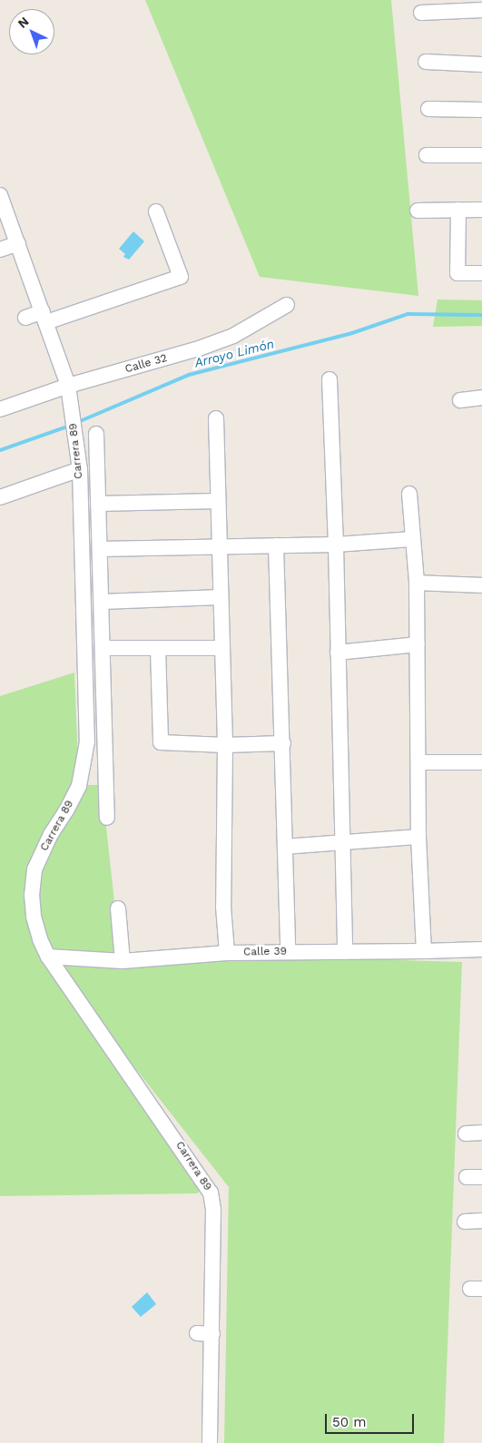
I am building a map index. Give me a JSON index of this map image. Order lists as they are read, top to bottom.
{
  "streets": {
    "street": ["Calle 32", "Carrera 89", "Calle 39"]
  },
  "crossings": [
    ["Calle 32", "Carrera 89"],
    ["Carrera 89", "Calle 39"]
  ],
  "water": ["Arroyo Limón"],
  "scale_bar": "50 m",
  "north": "top left"
}
